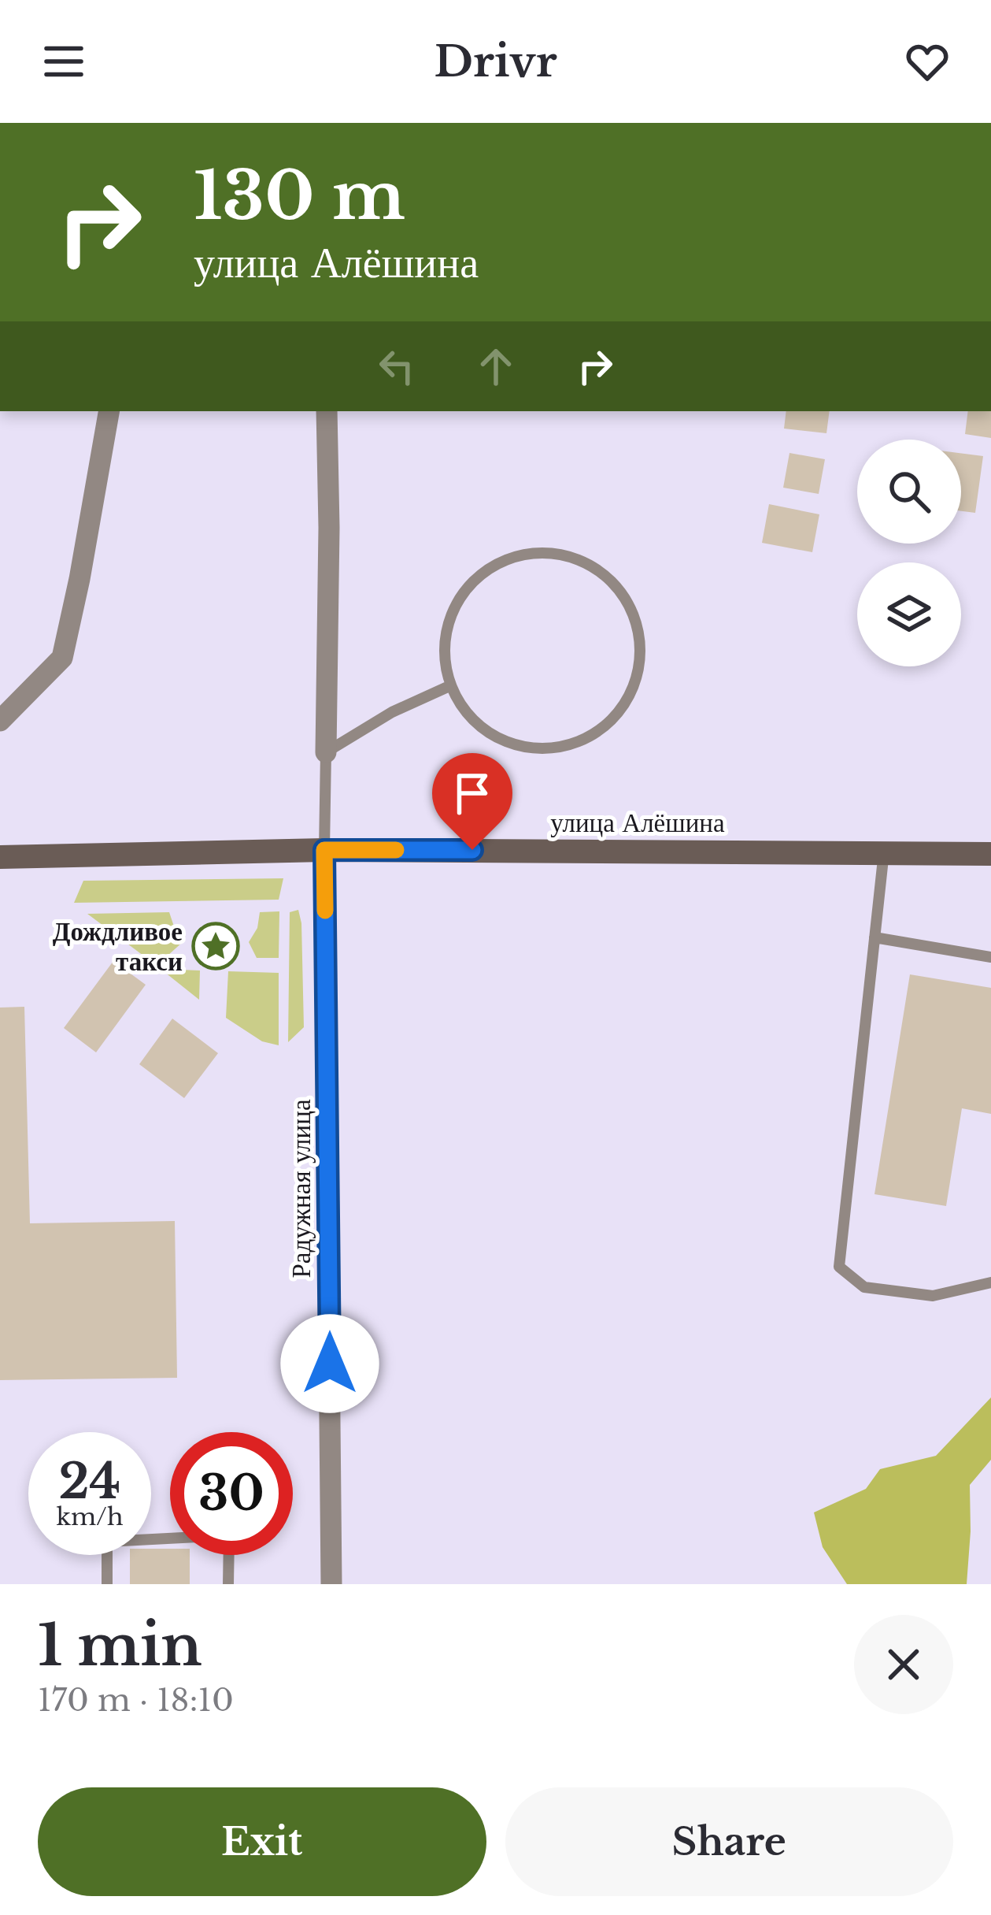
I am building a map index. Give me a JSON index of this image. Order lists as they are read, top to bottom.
{
  "streets": {
    "street": ["улица Алёшина", "Радужная улица"]
  },
  "crossings": [
    ["улица Алёшина", "Радужная улица"]
  ],
  "places": {
    "place": ["Дождливое такси"]
  },
  "page": {
    "header": "Drivr",
    "turn": ["130 m", "улица Алёшина"],
    "speed": "24 km/h",
    "limit": "30",
    "heading": ["1 min", "170 m · 18:10"],
    "buttons": ["Exit", "Share"]
  }
}
